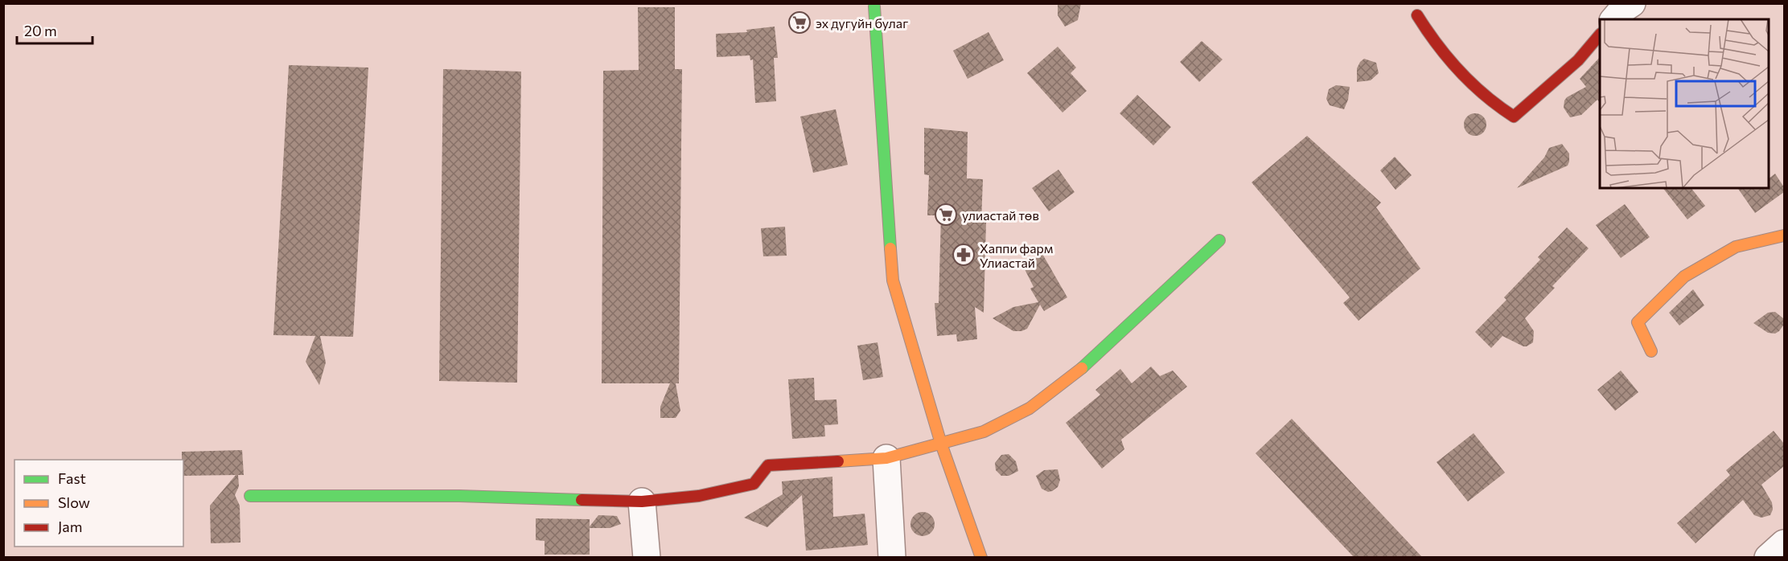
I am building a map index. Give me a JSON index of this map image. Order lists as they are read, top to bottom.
{
  "places": {
    "supermarket": ["эх дугуйн булаг", "улиастай төв"],
    "pharmacy": ["Хаппи фарм Улиастай"]
  },
  "legend": ["Fast", "Slow", "Jam"],
  "scale_bar": "20 m"
}
